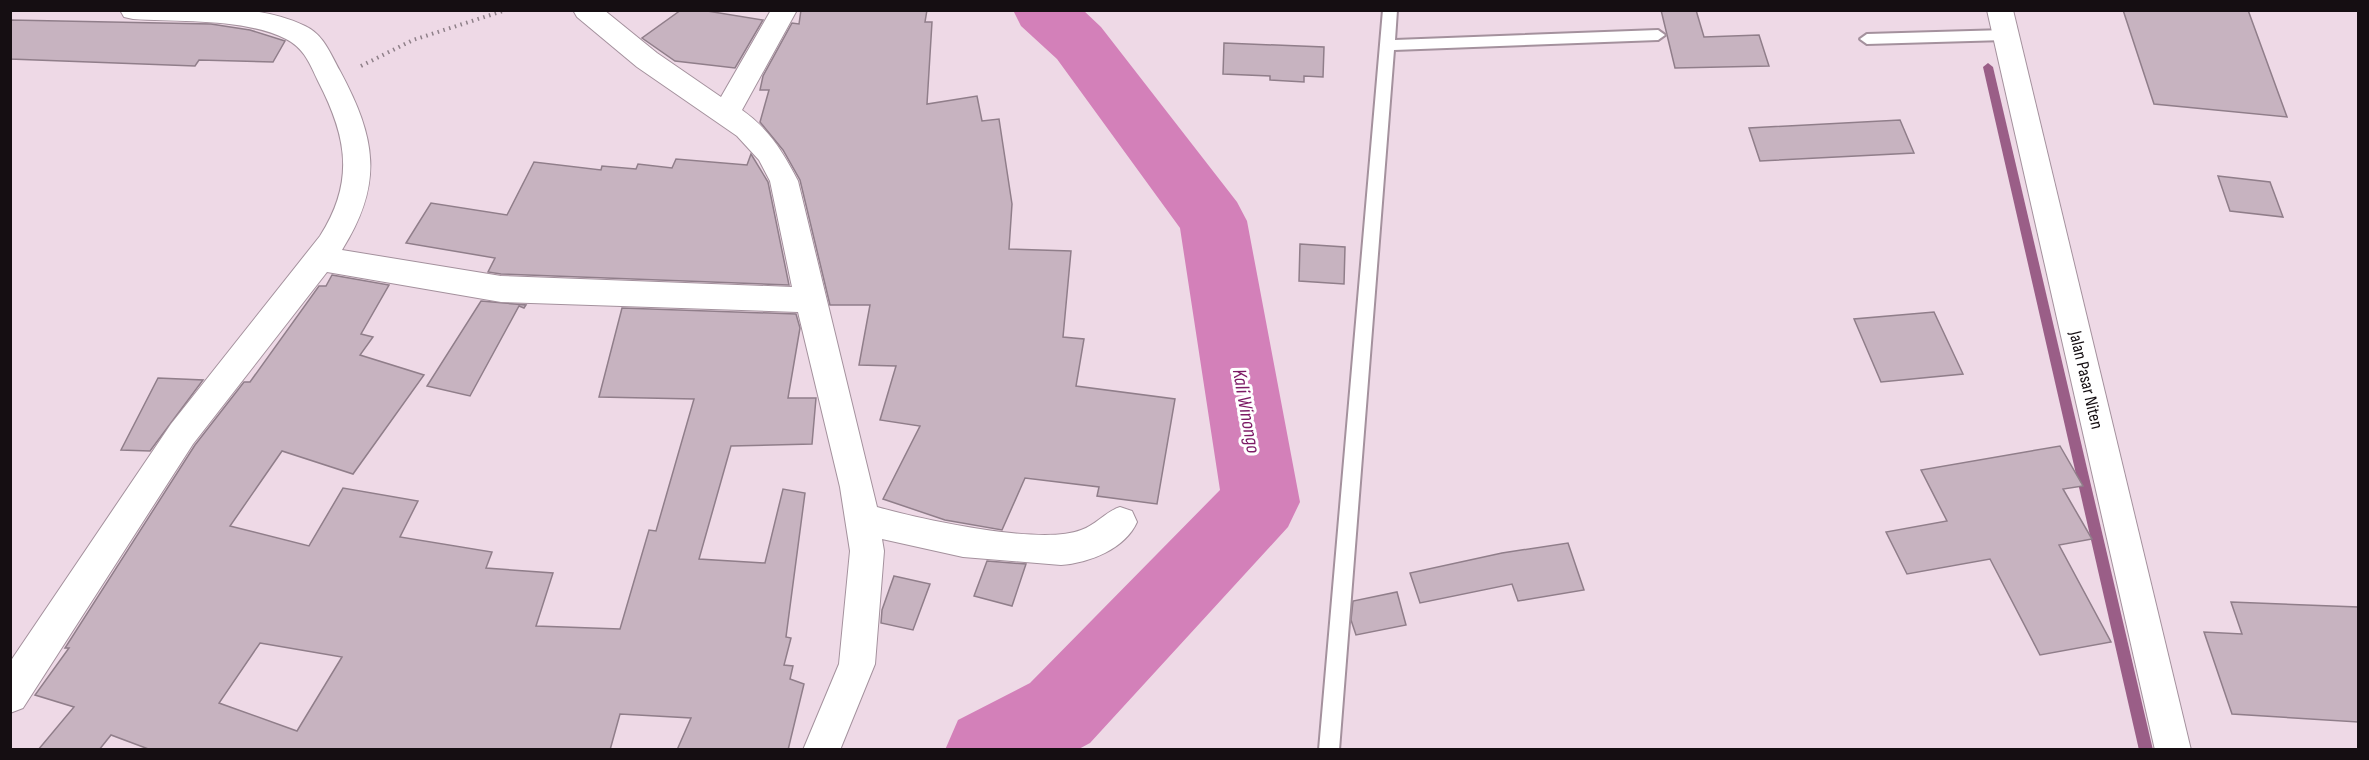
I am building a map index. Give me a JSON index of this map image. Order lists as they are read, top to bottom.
{
  "streets": {
    "street": ["Jalan Pasar Niten"]
  },
  "water": ["Kali Winongo"]
}
